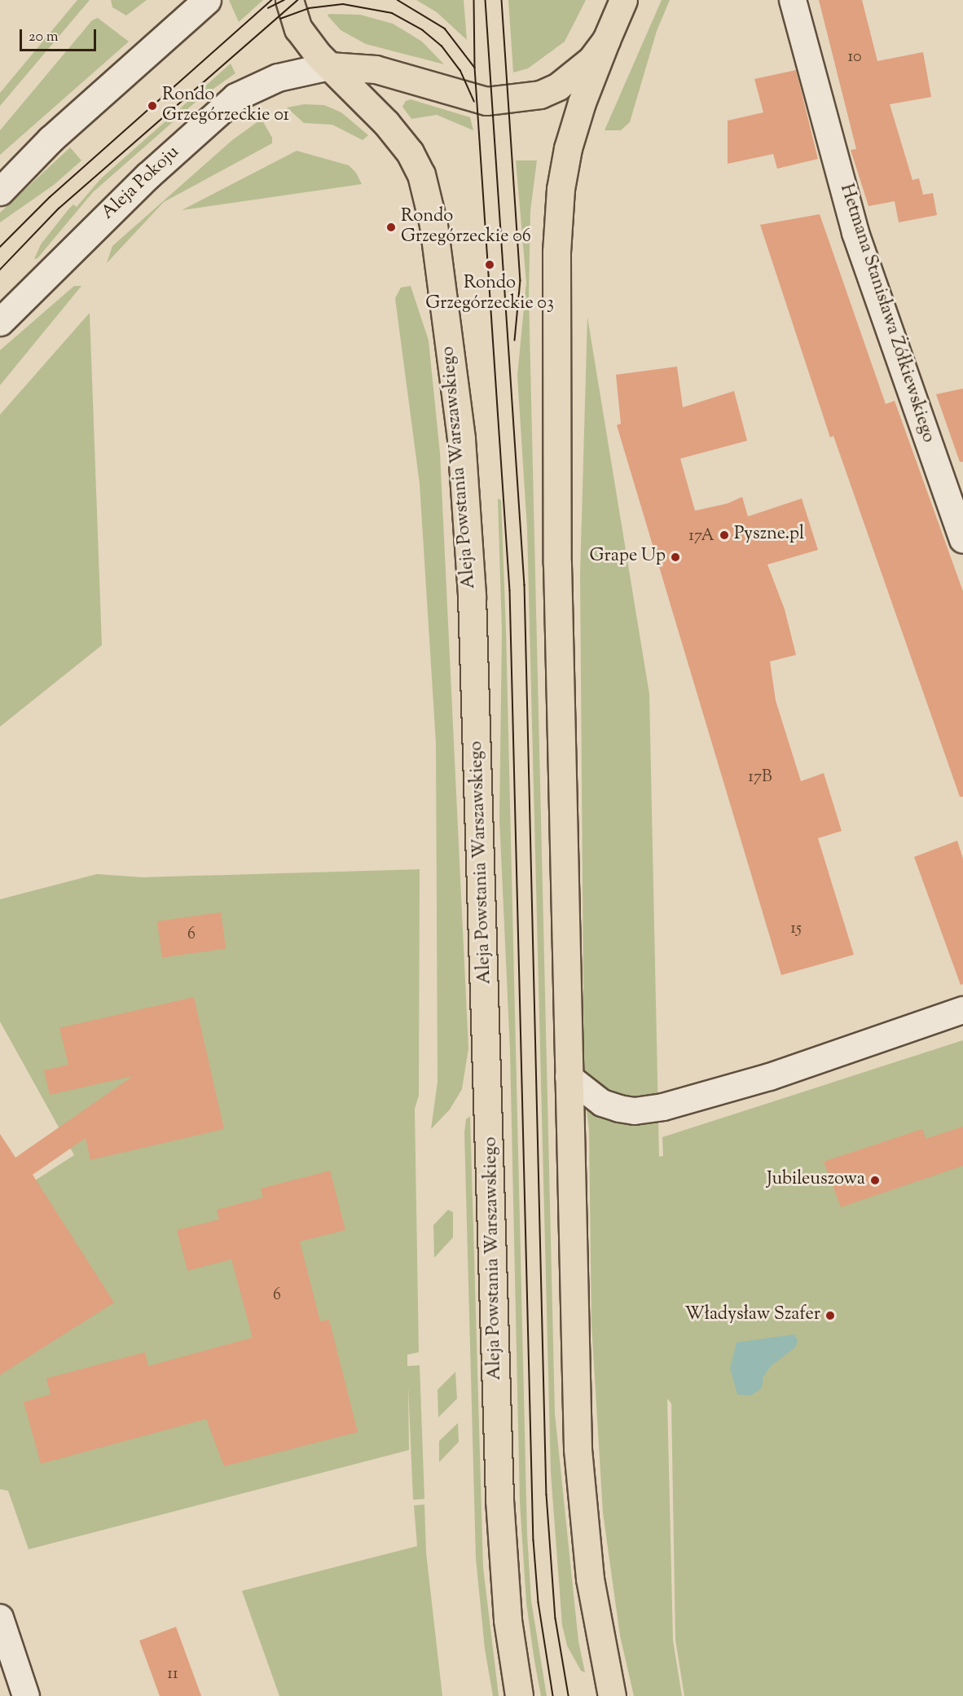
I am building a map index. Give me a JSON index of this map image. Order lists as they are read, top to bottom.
{
  "streets": {
    "main road": ["Aleja Pokoju", "Aleja Powstania Warszawskiego"],
    "street": ["Hetmana Stanisława Żółkiewskiego"]
  },
  "crossings": [
    ["Aleja Pokoju", "Aleja Powstania Warszawskiego"]
  ],
  "places": [
    "Rondo Grzegórzeckie 01",
    "Rondo Grzegórzeckie 06",
    "Rondo Grzegórzeckie 03",
    "Pyszne.pl",
    "Grape Up",
    "Jubileuszowa",
    "Władysław Szafer"
  ],
  "house_numbers": [
    "10",
    "17A",
    "17B",
    "15",
    "6",
    "6",
    "11"
  ],
  "scale_bar": "20 m"
}
